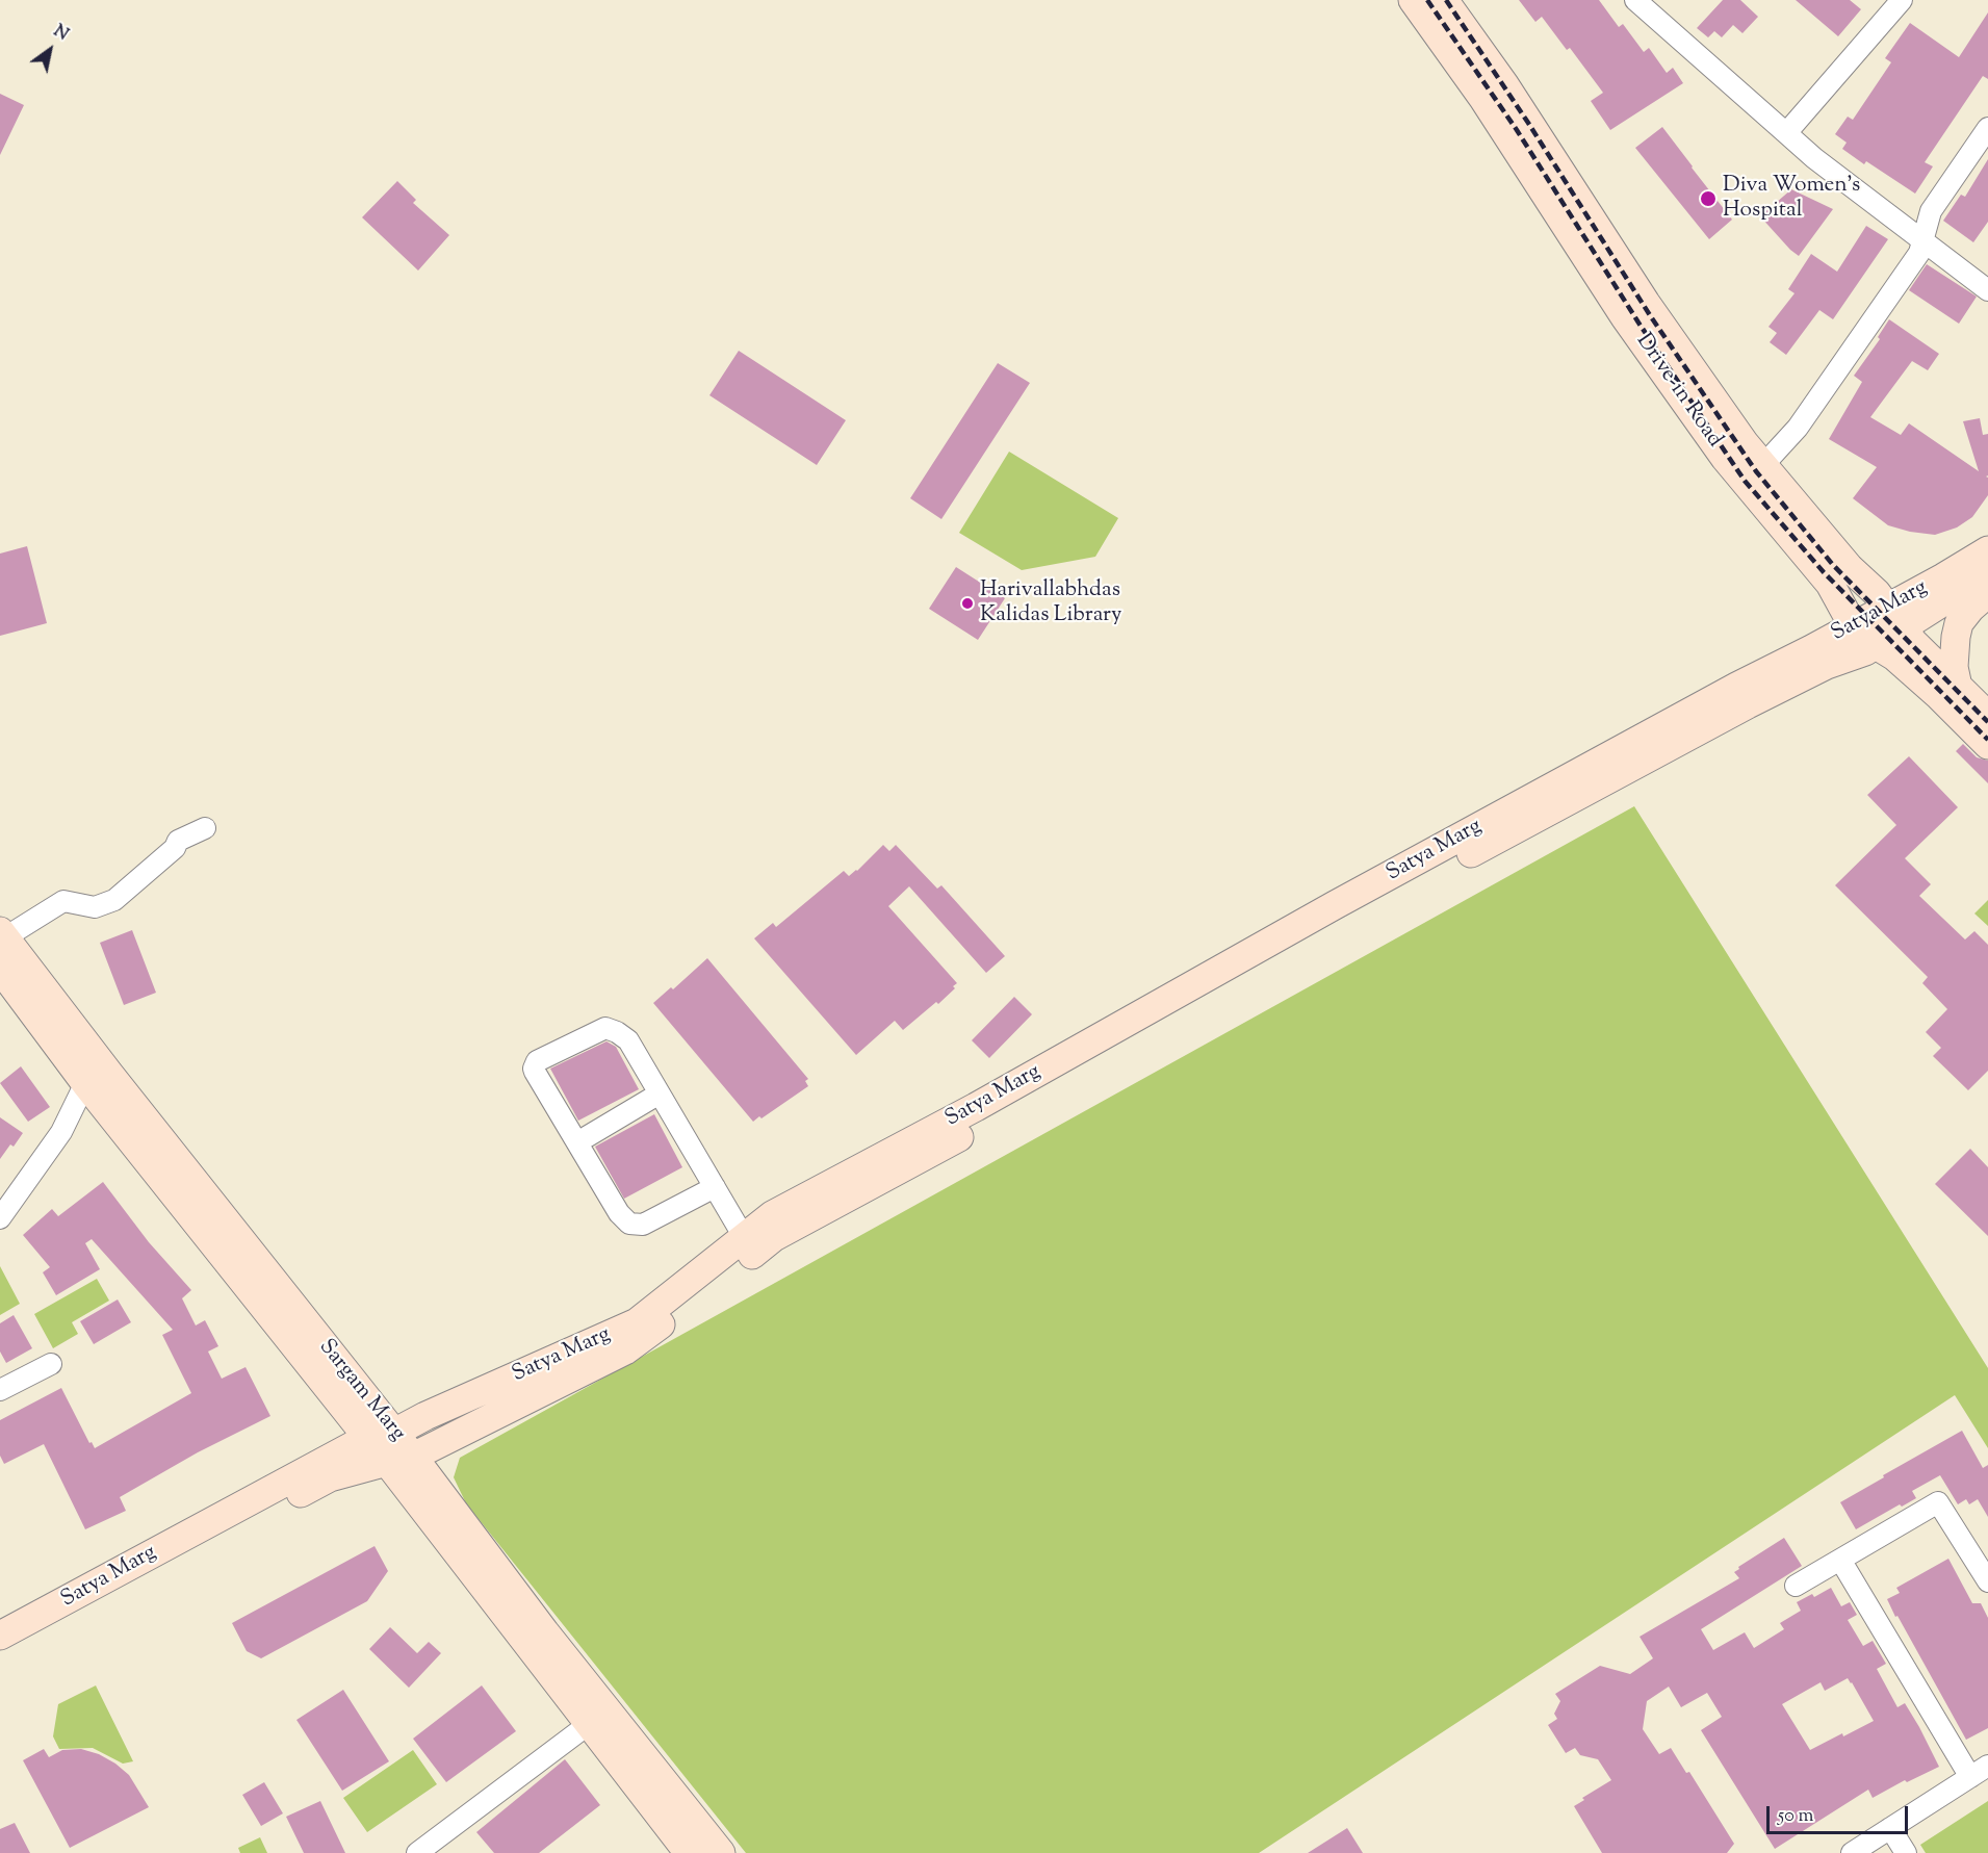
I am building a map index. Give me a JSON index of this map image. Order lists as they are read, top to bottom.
{
  "streets": {
    "main road": ["Drive-in Road", "Satya Marg", "Sargam Marg"]
  },
  "crossings": [
    ["Drive-in Road", "Satya Marg"],
    ["Satya Marg", "Sargam Marg"]
  ],
  "places": ["Diva Women's Hospital", "Harivallabhdas Kalidas Library"],
  "scale_bar": "50 m",
  "north": "top right"
}
